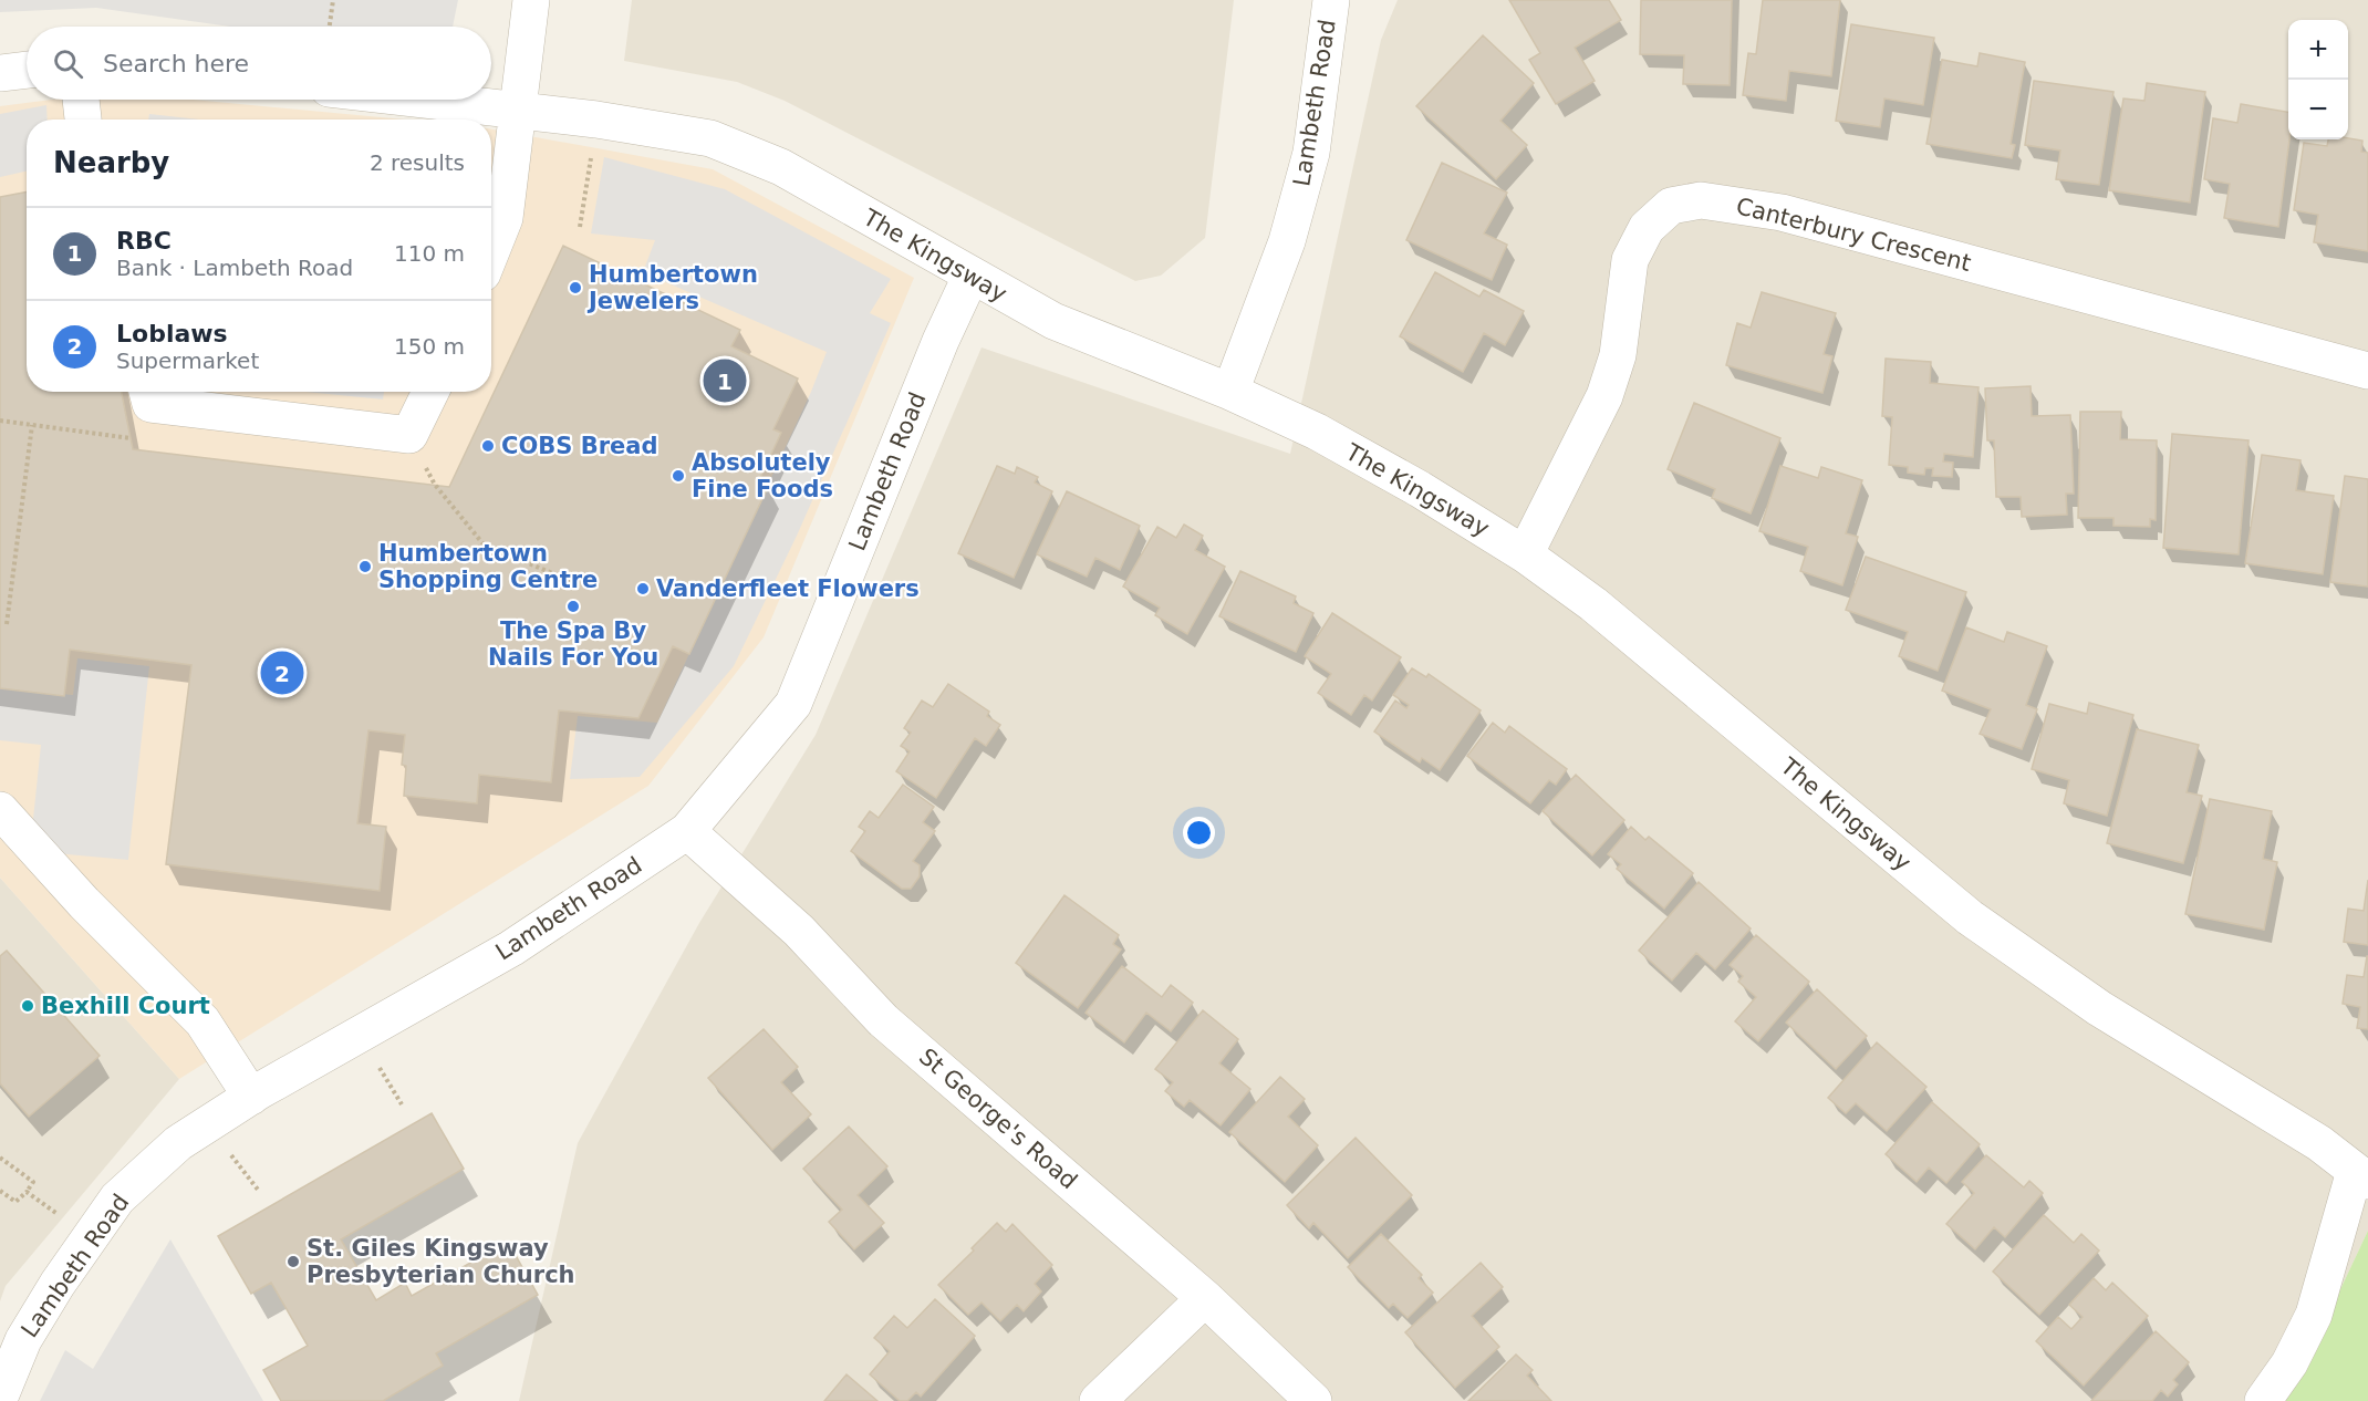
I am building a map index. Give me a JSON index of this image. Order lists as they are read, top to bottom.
{
  "streets": {
    "street": [
      "Lambeth Road",
      "Canterbury Crescent",
      "The Kingsway",
      "St George's Road"
    ]
  },
  "crossings": [
    ["Lambeth Road", "The Kingsway"],
    ["Lambeth Road", "St George's Road"],
    ["Canterbury Crescent", "The Kingsway"]
  ],
  "places": [
    "Humbertown Jewelers",
    "COBS Bread",
    "Absolutely Fine Foods",
    "Humbertown Shopping Centre",
    "Vanderfleet Flowers",
    "The Spa By Nails For You",
    "Bexhill Court",
    "St. Giles Kingsway Presbyterian Church"
  ],
  "page": {
    "map_buttons": ["+", "−"],
    "search": "Search here",
    "heading": ["Nearby", "2 results"],
    "list": [
      {
        "mark": "1",
        "name": "RBC",
        "note": "Bank · Lambeth Road",
        "value": "110 m"
      },
      {
        "mark": "2",
        "name": "Loblaws",
        "note": "Supermarket",
        "value": "150 m"
      }
    ],
    "pins": ["1", "2"]
  }
}
